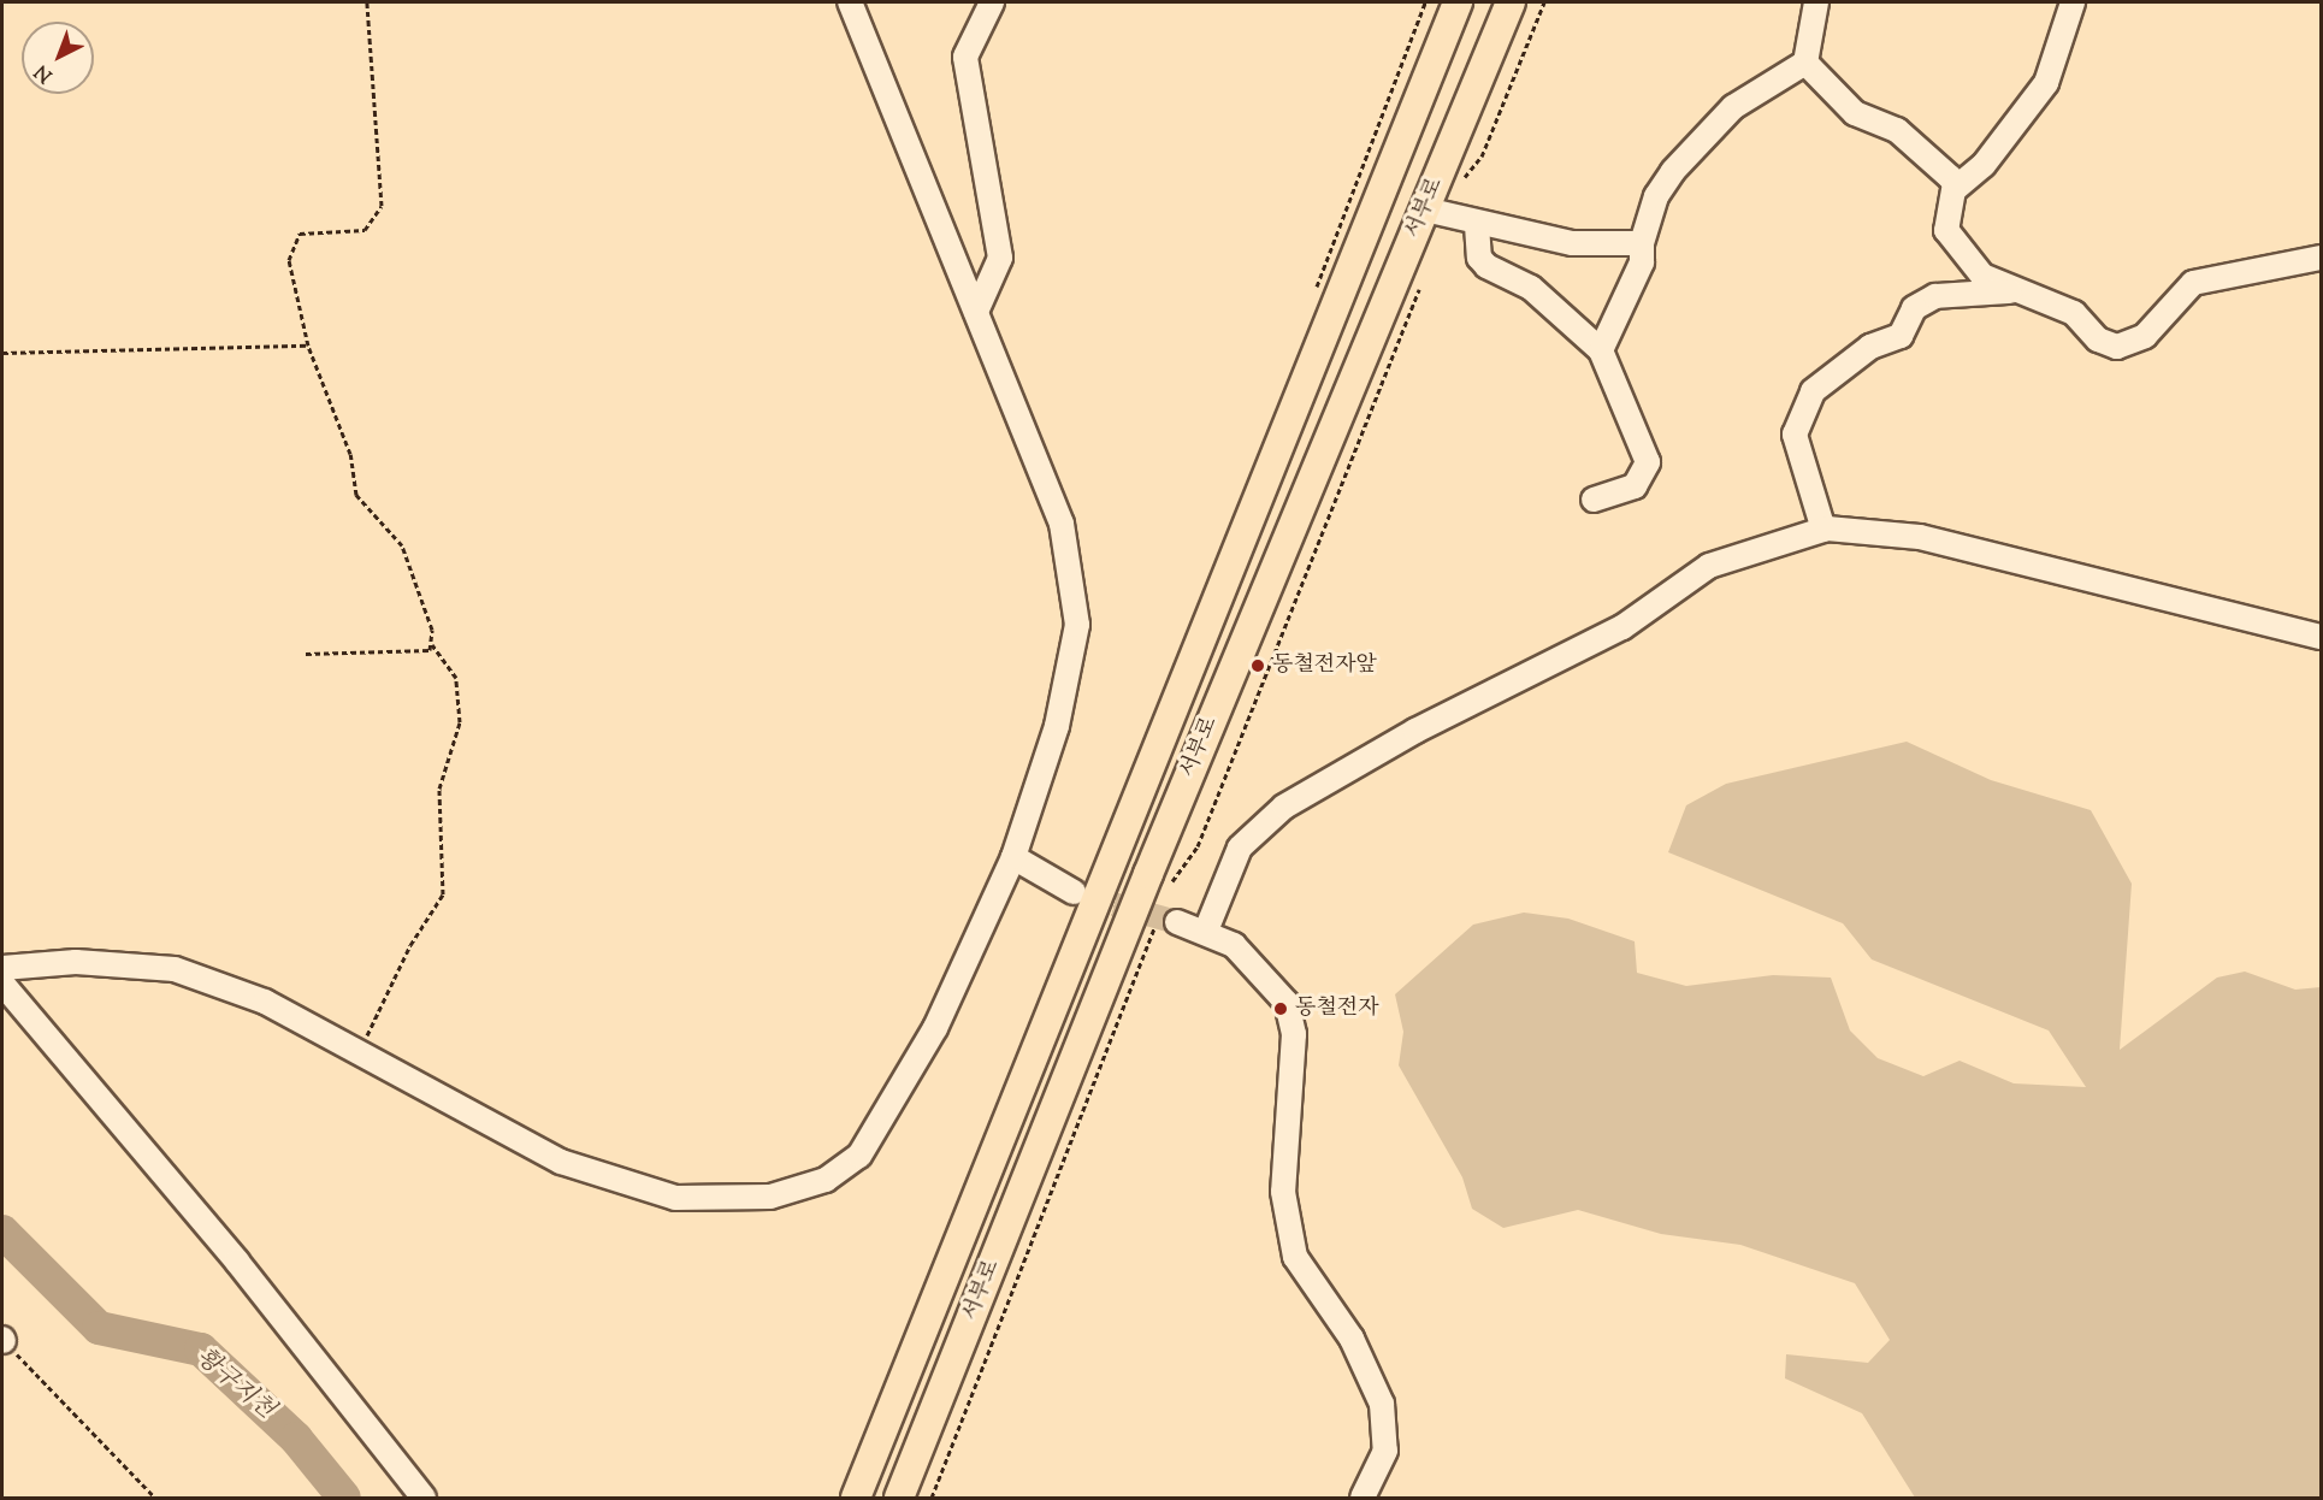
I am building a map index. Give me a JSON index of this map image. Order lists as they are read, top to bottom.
{
  "streets": {
    "main road": ["서부로"]
  },
  "water": ["황구지천"],
  "places": ["동철전자앞", "동철전자"],
  "north": "bottom left"
}
